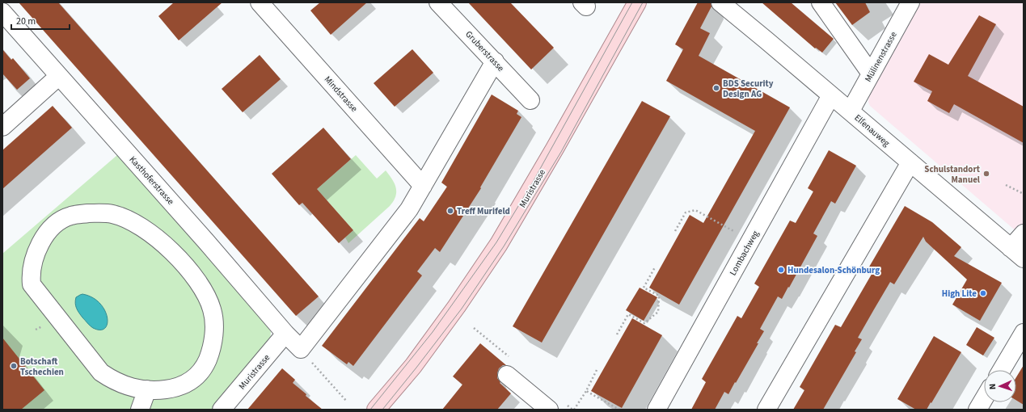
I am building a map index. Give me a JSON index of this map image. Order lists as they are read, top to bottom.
{
  "streets": {
    "main road": ["Muristrasse"],
    "street": [
      "Gruberstrasse",
      "Mülinenstrasse",
      "Mindstrasse",
      "Elfenauweg",
      "Kasthoferstrasse",
      "Lombachweg"
    ]
  },
  "crossings": [
    ["Mülinenstrasse", "Elfenauweg"],
    ["Elfenauweg", "Lombachweg"],
    ["Kasthoferstrasse", "Muristrasse"]
  ],
  "places": [
    "BDS Security Design AG",
    "Schulstandort Manuel",
    "Treff Murifeld",
    "Hundesalon-Schönburg",
    "High Lite",
    "Botschaft Tschechien"
  ],
  "scale_bar": "20 m",
  "north": "left"
}
